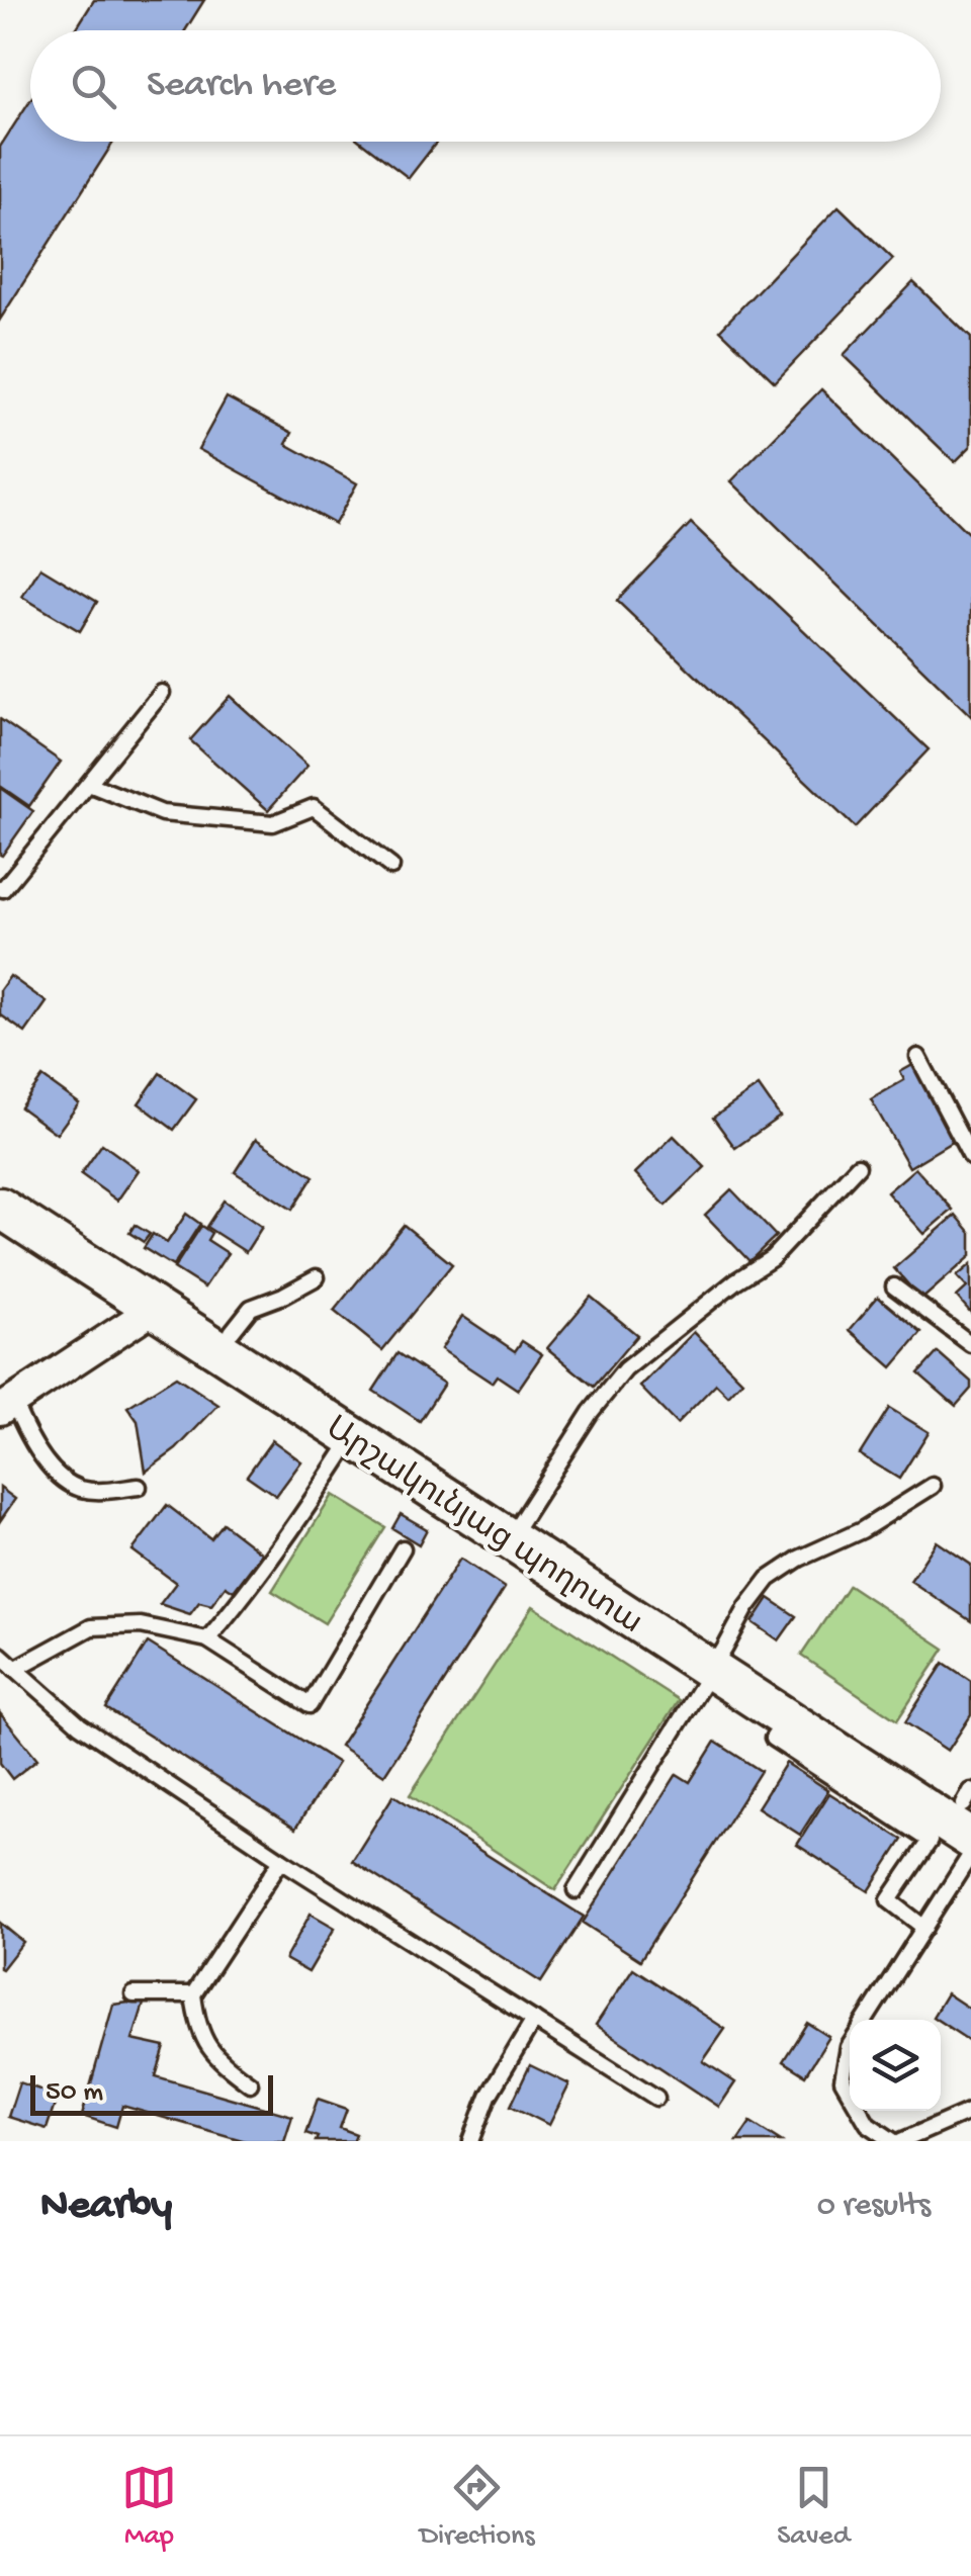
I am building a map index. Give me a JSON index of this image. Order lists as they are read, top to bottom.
{
  "streets": {
    "street": ["Արշակունյաց պողոտա"]
  },
  "scale_bar": "50 m",
  "page": {
    "search": "Search here",
    "scale": "50 m",
    "heading": ["Nearby", "0 results"],
    "nav": ["Map", "Directions", "Saved"]
  }
}
